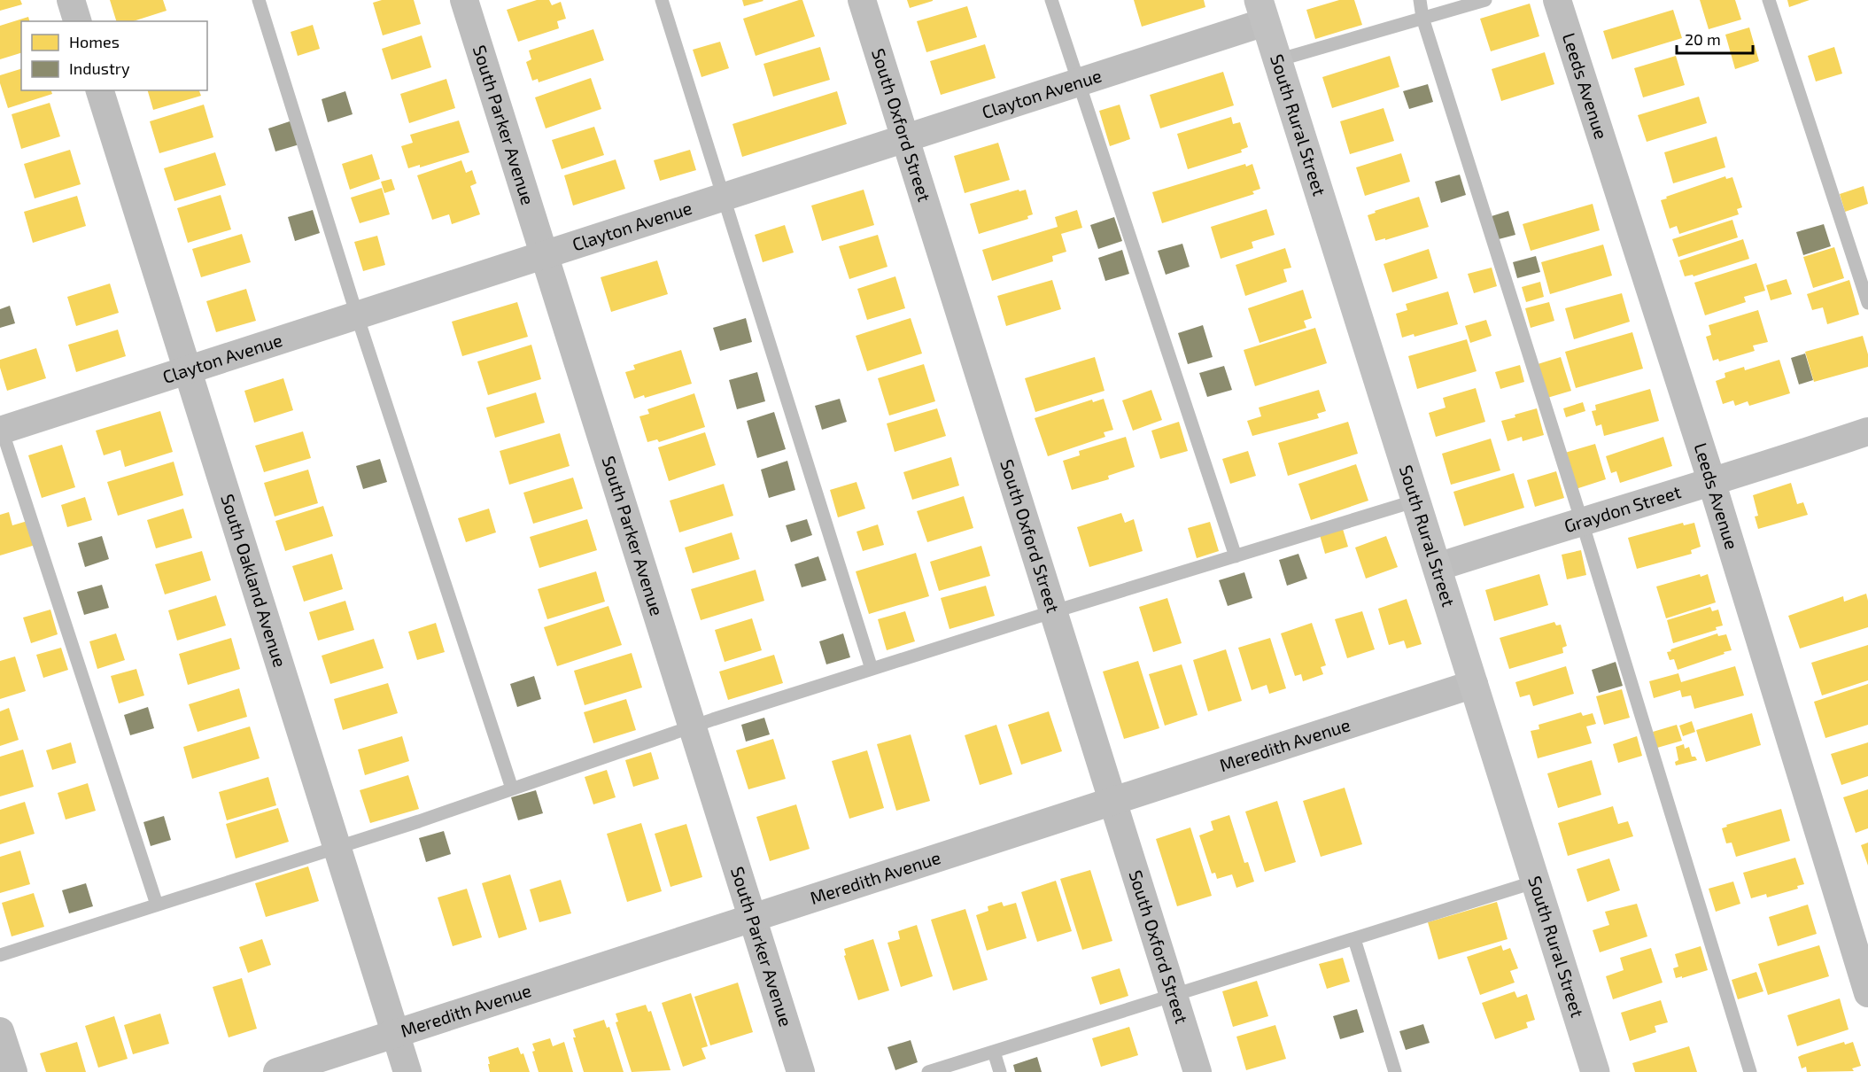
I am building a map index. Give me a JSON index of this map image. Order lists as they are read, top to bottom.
{
  "streets": {
    "main road": ["South Rural Street"],
    "street": [
      "Leeds Avenue",
      "Clayton Avenue",
      "South Parker Avenue",
      "South Oxford Street",
      "Graydon Street",
      "South Oakland Avenue",
      "Meredith Avenue"
    ]
  },
  "crossings": [
    ["Leeds Avenue", "Graydon Street"],
    ["Clayton Avenue", "South Parker Avenue"],
    ["Clayton Avenue", "South Oxford Street"],
    ["Clayton Avenue", "South Rural Street"],
    ["Clayton Avenue", "South Oakland Avenue"],
    ["South Parker Avenue", "Meredith Avenue"],
    ["South Oxford Street", "Meredith Avenue"],
    ["South Rural Street", "Graydon Street"],
    ["South Rural Street", "Meredith Avenue"],
    ["South Oakland Avenue", "Meredith Avenue"]
  ],
  "legend": ["Homes", "Industry"],
  "scale_bar": "20 m"
}
